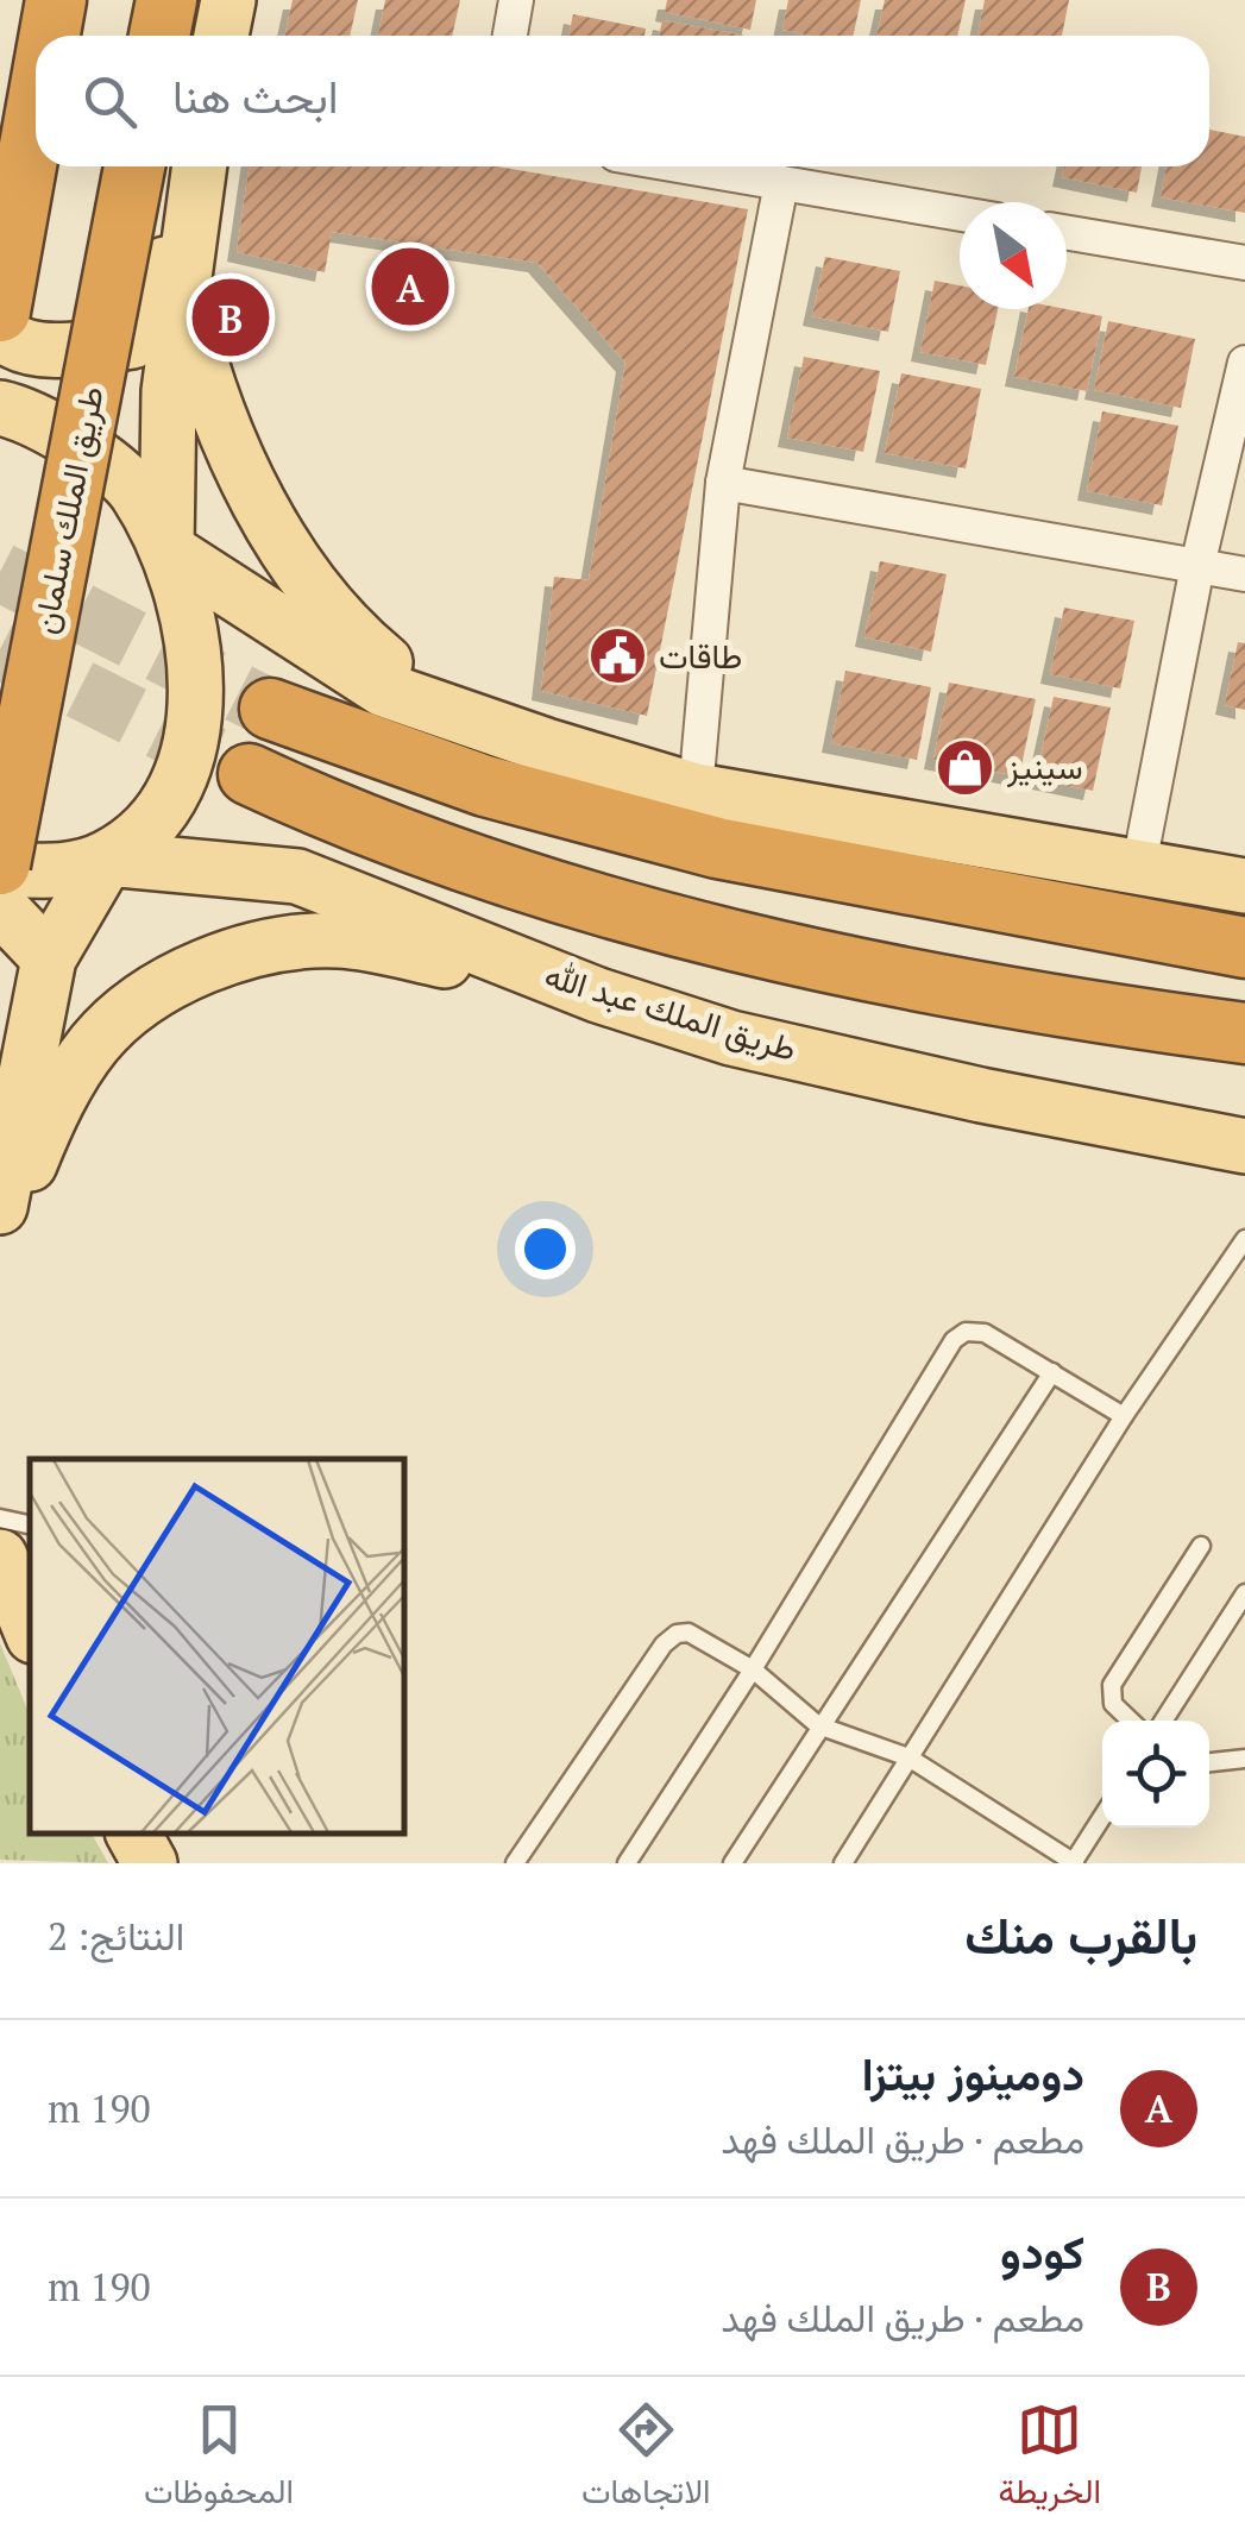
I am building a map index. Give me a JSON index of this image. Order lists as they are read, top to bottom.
{
  "streets": {
    "highway": ["طريق الملك سلمان"],
    "main road": ["طريق الملك عبد الله"]
  },
  "places": {
    "public building": ["طاقات"],
    "shop": ["سينيز"]
  },
  "north": "bottom right",
  "page": {
    "search": "ابحث هنا",
    "pins": ["A", "B"],
    "heading": ["بالقرب منك", "النتائج: 2"],
    "list": [
      {
        "mark": "A",
        "name": "دومينوز بيتزا",
        "note": "مطعم · طريق الملك فهد",
        "value": "190 m"
      },
      {
        "mark": "B",
        "name": "كودو",
        "note": "مطعم · طريق الملك فهد",
        "value": "190 m"
      }
    ],
    "nav": ["الخريطة", "الاتجاهات", "المحفوظات"]
  }
}
